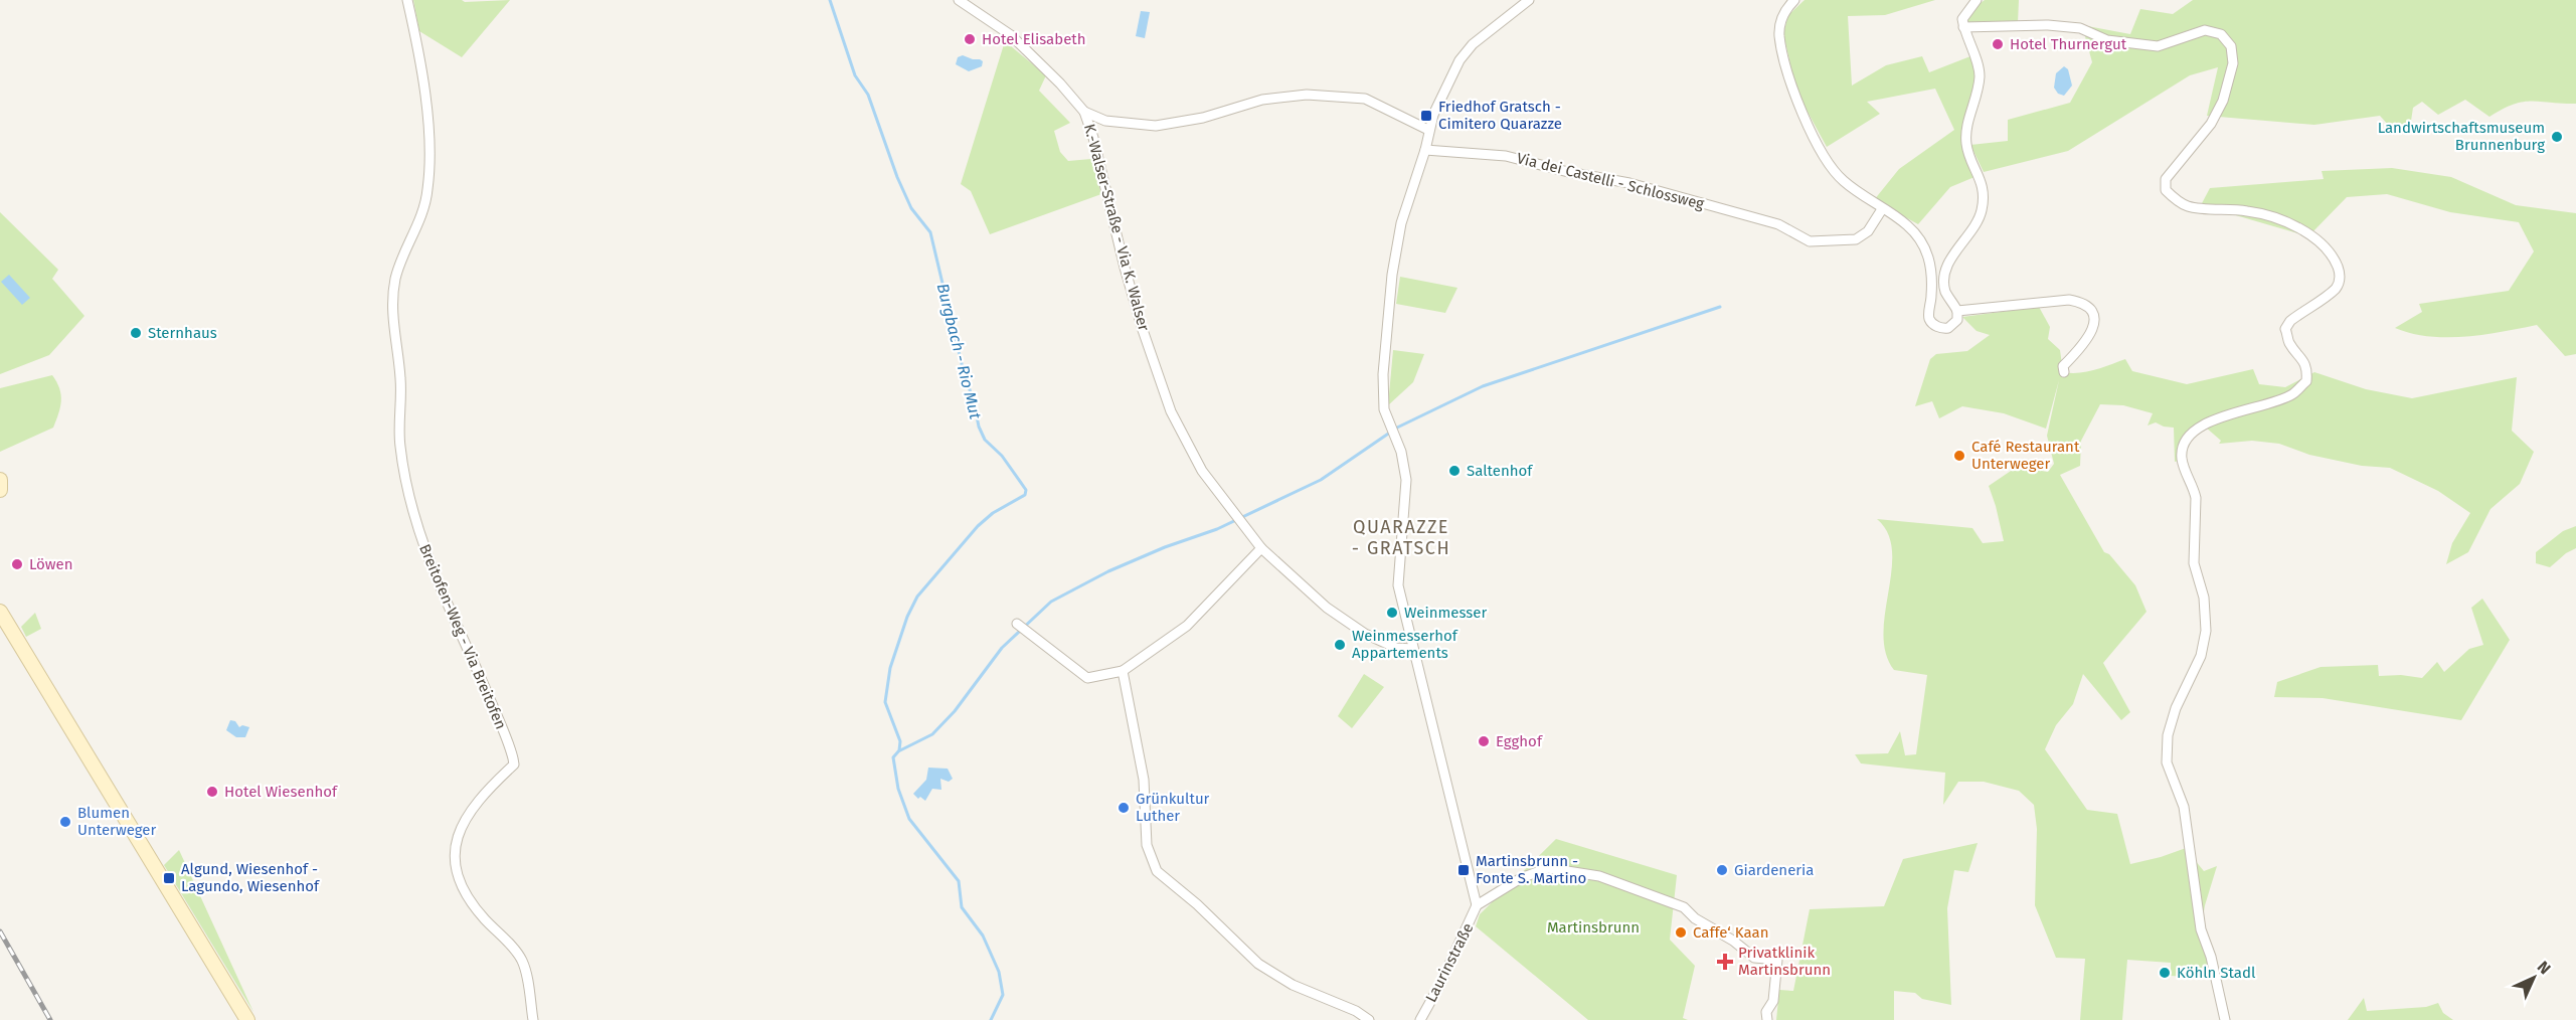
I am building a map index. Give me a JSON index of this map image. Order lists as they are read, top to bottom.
{
  "streets": {
    "street": [
      "Via dei Castelli - Schlossweg",
      "K.-Walser-Straße - Via K. Walser",
      "Breitofen-Weg - Via Breitofen",
      "Laurinstraße"
    ]
  },
  "districts": ["QUARAZZE - GRATSCH"],
  "water": ["Burgbach - Rio Mut"],
  "parks": ["Martinsbrunn"],
  "places": {
    "other": [
      "Hotel Elisabeth",
      "Hotel Thurnergut",
      "Landwirtschaftsmuseum Brunnenburg",
      "Sternhaus",
      "Café Restaurant Unterweger",
      "Saltenhof",
      "Löwen",
      "Weinmesser",
      "Weinmesserhof Appartements",
      "Egghof",
      "Hotel Wiesenhof",
      "Grünkultur Luther",
      "Blumen Unterweger",
      "Giardeneria",
      "Caffe‘ Kaan",
      "Köhln Stadl"
    ],
    "transit": ["Friedhof Gratsch - Cimitero Quarazze", "Martinsbrunn - Fonte S. Martino", "Algund, Wiesenhof - Lagundo, Wiesenhof"],
    "health": ["Privatklinik Martinsbrunn"]
  },
  "north": "top right"
}
